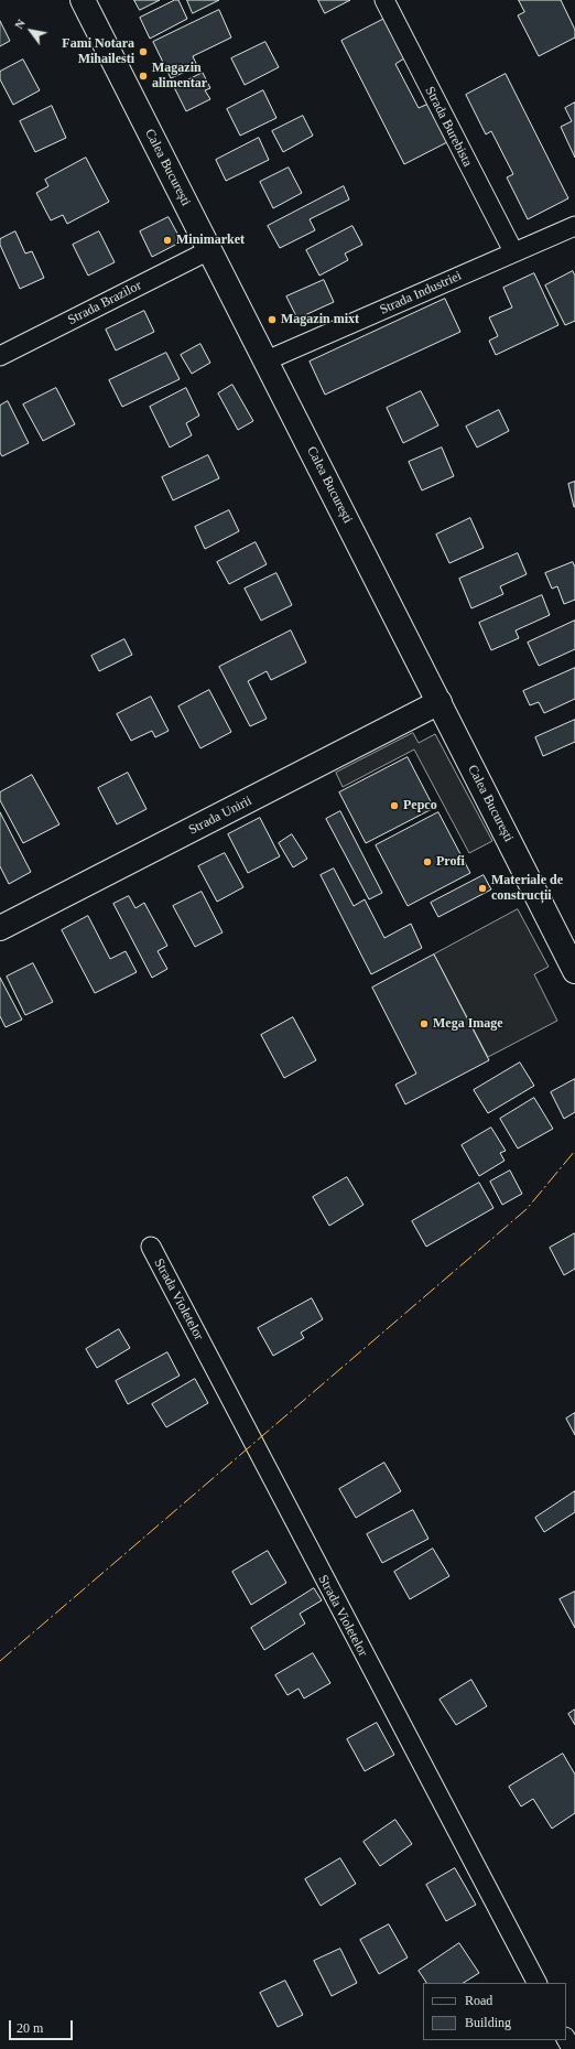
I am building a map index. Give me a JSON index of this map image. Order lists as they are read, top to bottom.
{
  "streets": {
    "main road": ["Calea București", "Strada Unirii"],
    "street": [
      "Strada Burebista",
      "Strada Industriei",
      "Strada Brazilor",
      "Strada Violetelor"
    ]
  },
  "crossings": [
    ["Strada Burebista", "Strada Industriei"],
    ["Calea București", "Strada Industriei"],
    ["Calea București", "Strada Brazilor"],
    ["Calea București", "Strada Unirii"]
  ],
  "places": [
    "Fami Notara Mihailesti",
    "Magazin alimentar",
    "Minimarket",
    "Magazin mixt",
    "Pepco",
    "Profi",
    "Materiale de construcții",
    "Mega Image"
  ],
  "legend": ["Road", "Building"],
  "scale_bar": "20 m",
  "north": "top left"
}
